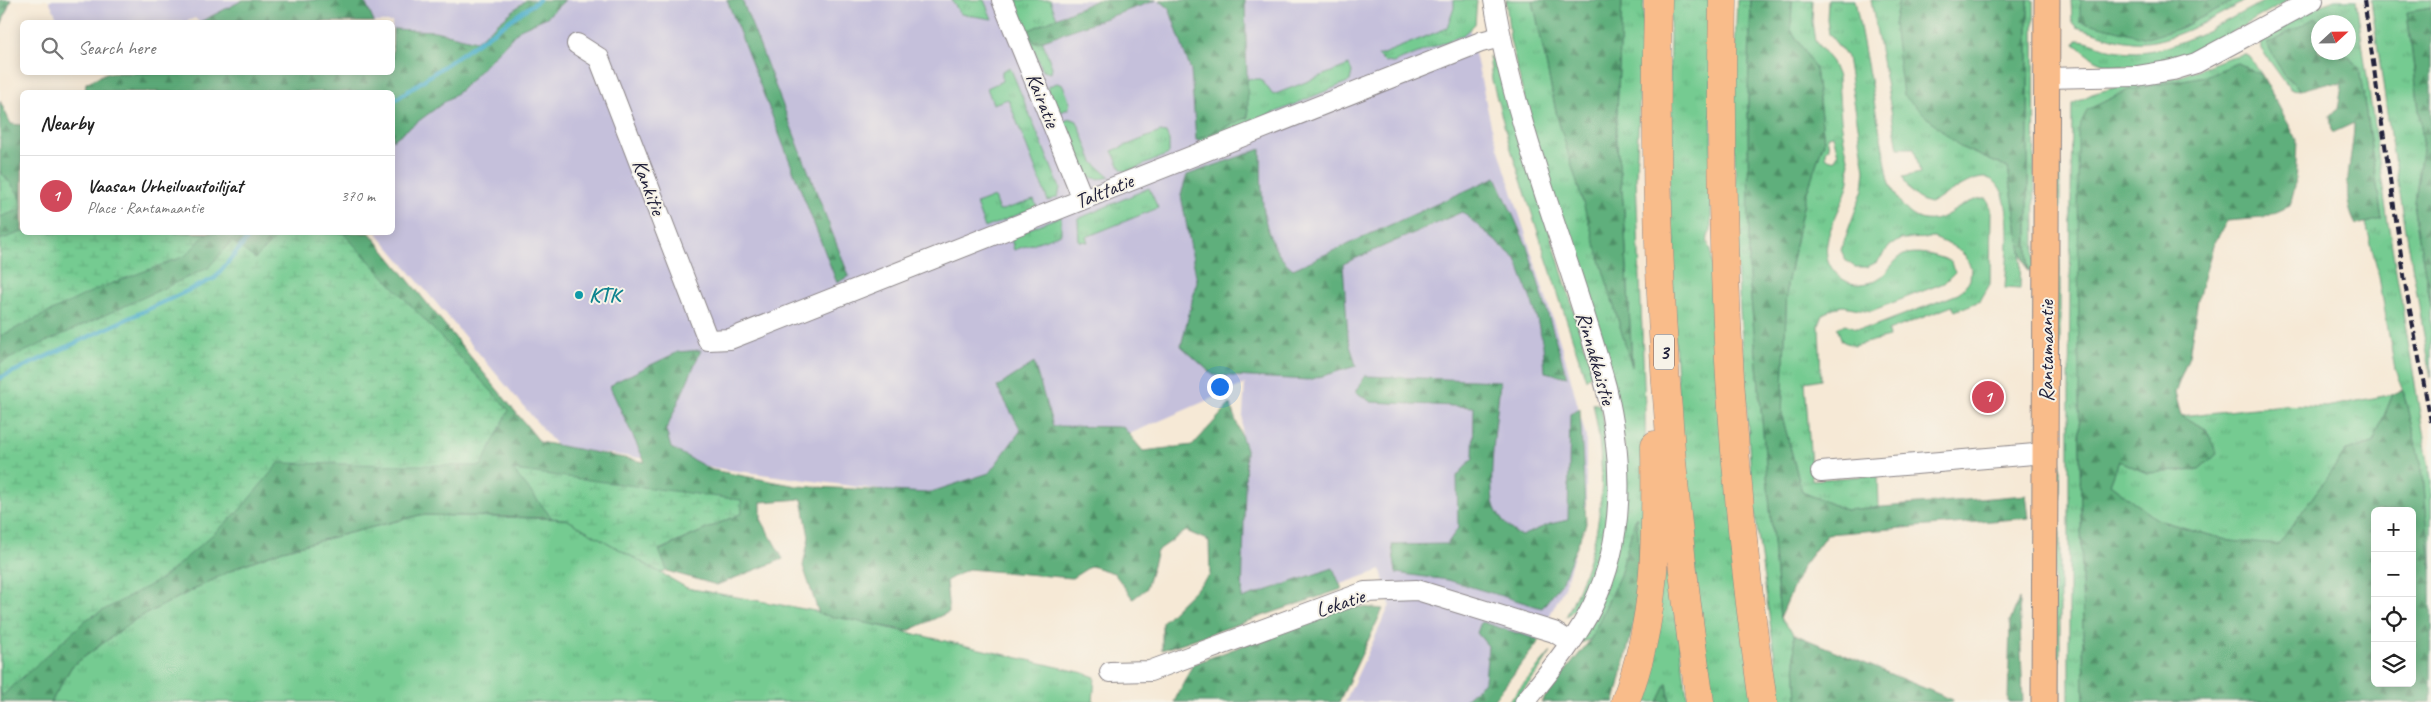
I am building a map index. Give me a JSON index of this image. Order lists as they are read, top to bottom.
{
  "streets": {
    "highway": ["3"],
    "main road": ["Rantamaantie"],
    "street": [
      "Kairatie",
      "Kankitie",
      "Talttatie",
      "Rinnakkaistie",
      "Lekatie"
    ]
  },
  "crossings": [
    ["Kairatie", "Talttatie"],
    ["Kankitie", "Talttatie"],
    ["Talttatie", "Rinnakkaistie"],
    ["Rinnakkaistie", "Lekatie"]
  ],
  "places": ["KTK"],
  "north": "right",
  "page": {
    "search": "Search here",
    "heading": "Nearby",
    "list": [
      {
        "mark": "1",
        "name": "Vaasan Urheiluautoilijat",
        "note": "Place · Rantamaantie",
        "value": "370 m"
      }
    ],
    "pins": "1",
    "map_buttons": ["+", "−"]
  }
}
